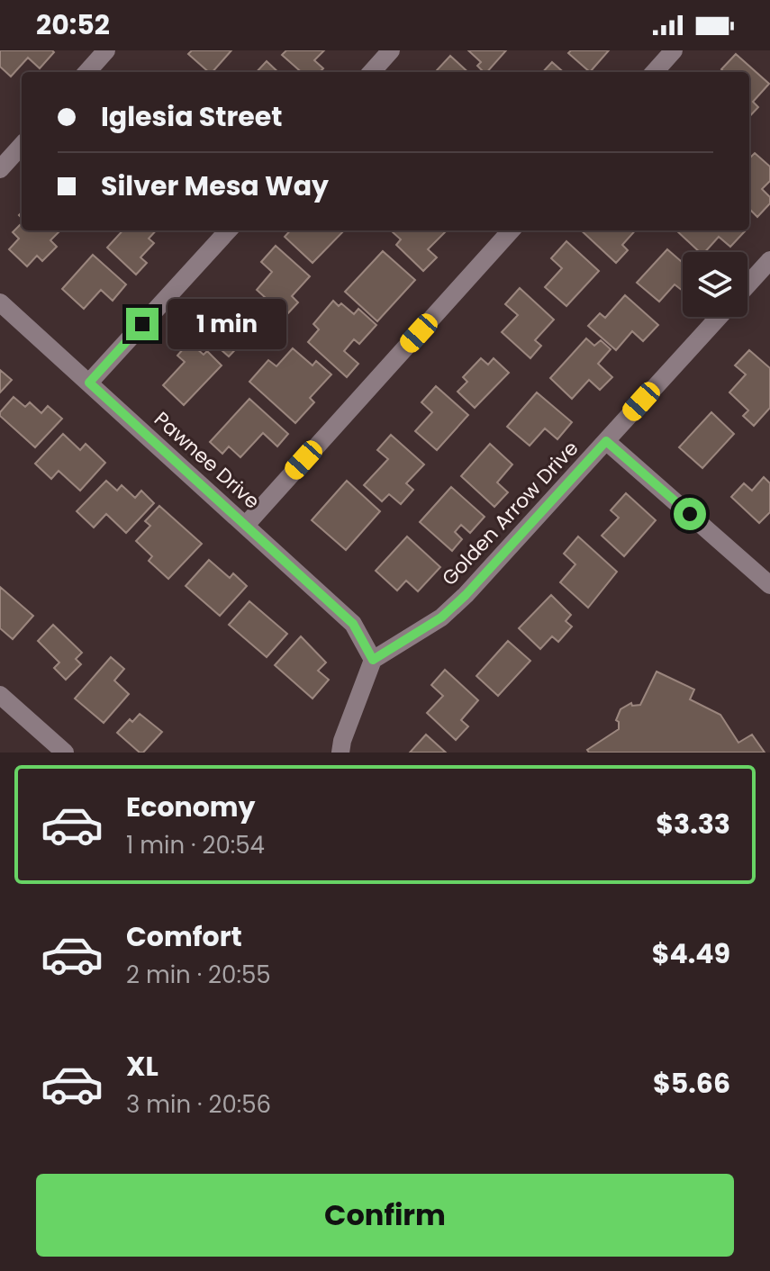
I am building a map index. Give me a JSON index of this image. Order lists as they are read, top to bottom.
{
  "streets": {
    "street": ["Pawnee Drive", "Golden Arrow Drive"]
  },
  "crossings": [
    ["Pawnee Drive", "Golden Arrow Drive"]
  ],
  "page": {
    "status": "20:52",
    "banner": ["Iglesia Street", "Silver Mesa Way"],
    "bubble": "1 min",
    "list": [
      {
        "name": "Economy",
        "note": "1 min · 20:54",
        "value": "$3.33"
      },
      {
        "name": "Comfort",
        "note": "2 min · 20:55",
        "value": "$4.49"
      },
      {
        "name": "XL",
        "note": "3 min · 20:56",
        "value": "$5.66"
      }
    ],
    "buttons": "Confirm"
  }
}
